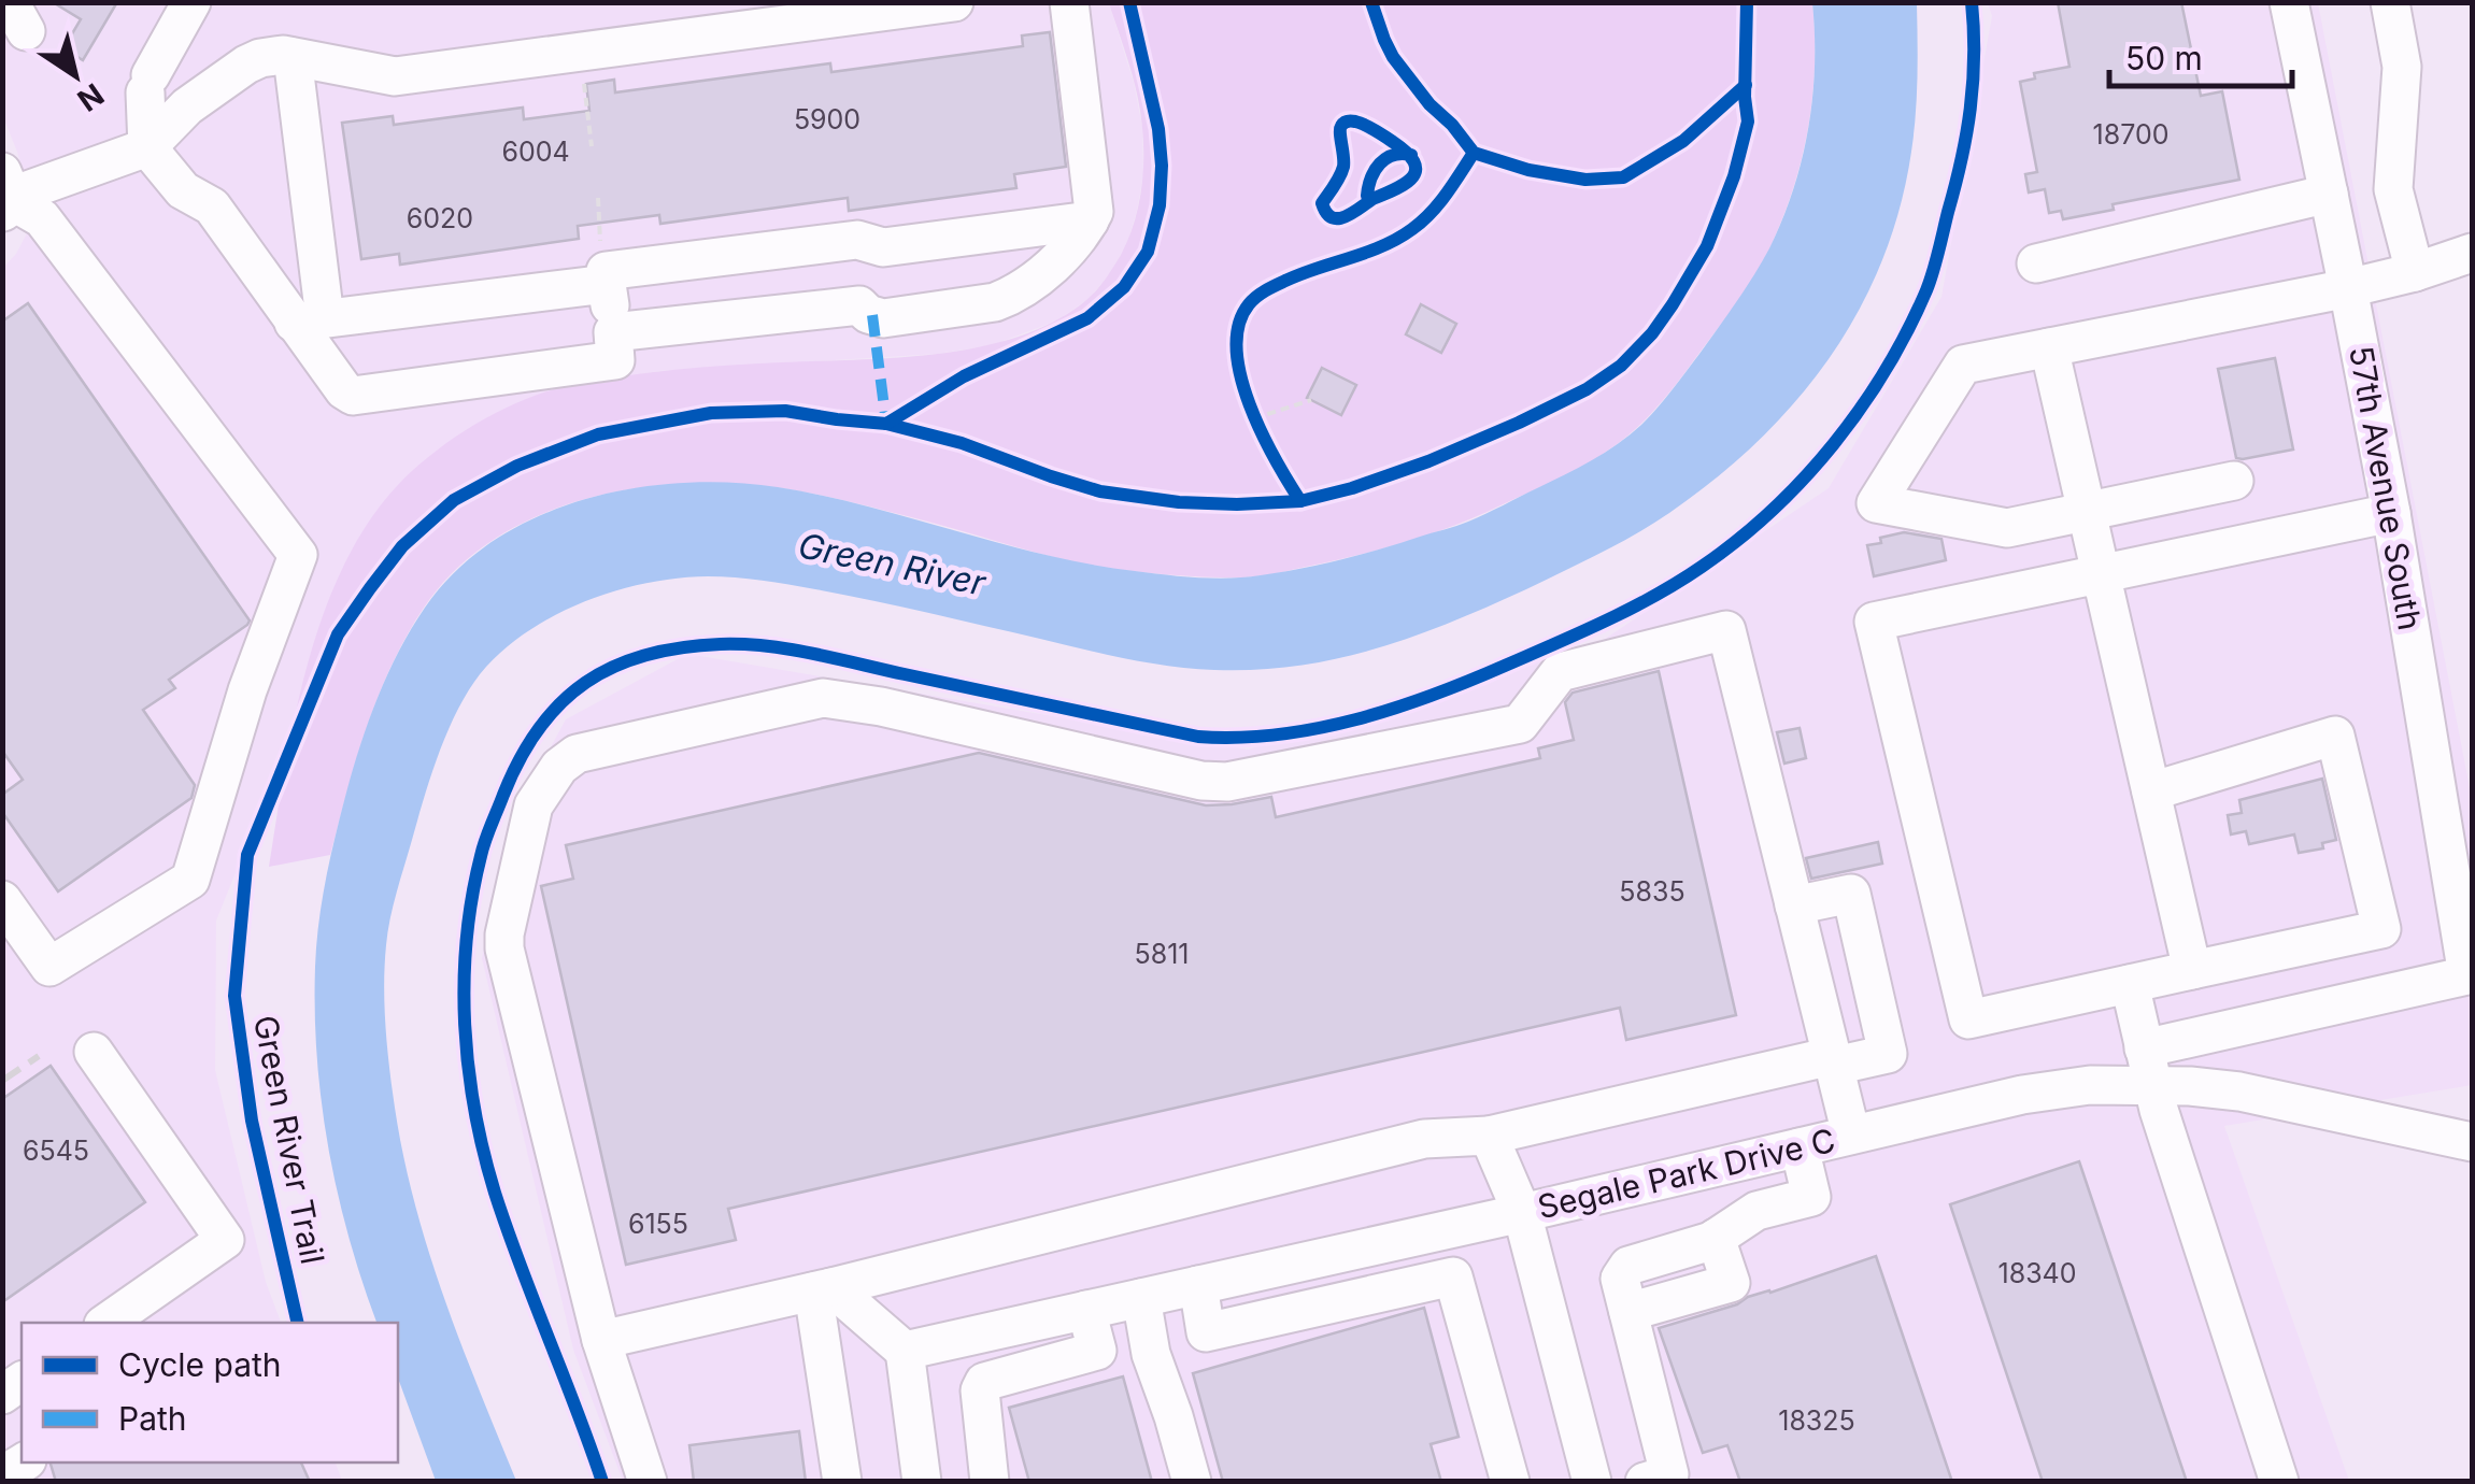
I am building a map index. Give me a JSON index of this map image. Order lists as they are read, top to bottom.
{
  "streets": {
    "street": ["57th Avenue South", "Segale Park Drive C"],
    "cycle path": ["Green River Trail"]
  },
  "crossings": [
    ["57th Avenue South", "Segale Park Drive C"]
  ],
  "water": ["Green River"],
  "house_numbers": [
    "5900",
    "18700",
    "6004",
    "6020",
    "5835",
    "5811",
    "6545",
    "6155",
    "18340",
    "18325"
  ],
  "legend": ["Cycle path", "Path"],
  "scale_bar": "50 m",
  "north": "bottom right"
}
